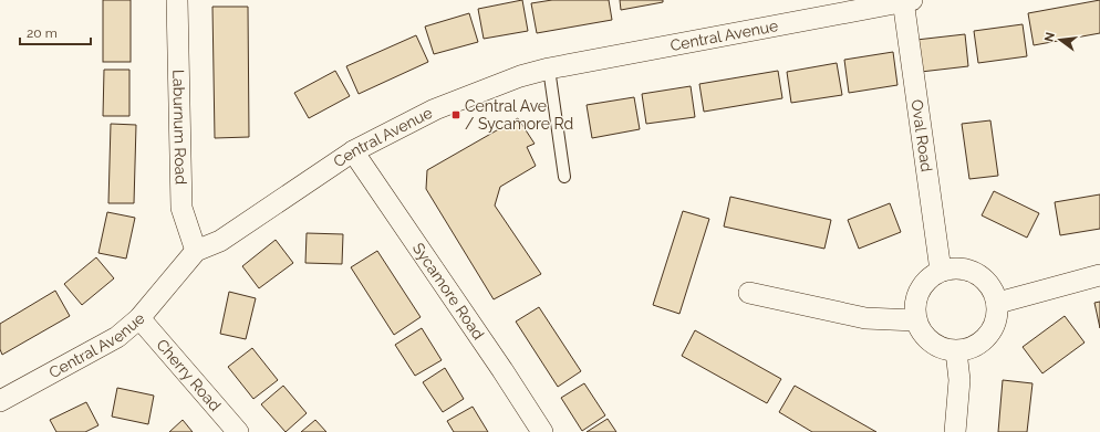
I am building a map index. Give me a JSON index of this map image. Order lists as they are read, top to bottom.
{
  "streets": {
    "street": [
      "Central Avenue",
      "Laburnum Road",
      "Oval Road",
      "Sycamore Road",
      "Cherry Road"
    ]
  },
  "crossings": [
    ["Central Avenue", "Laburnum Road"],
    ["Central Avenue", "Oval Road"],
    ["Central Avenue", "Sycamore Road"],
    ["Central Avenue", "Cherry Road"]
  ],
  "places": {
    "transit": ["Central Ave / Sycamore Rd"]
  },
  "scale_bar": "20 m",
  "north": "left"
}
